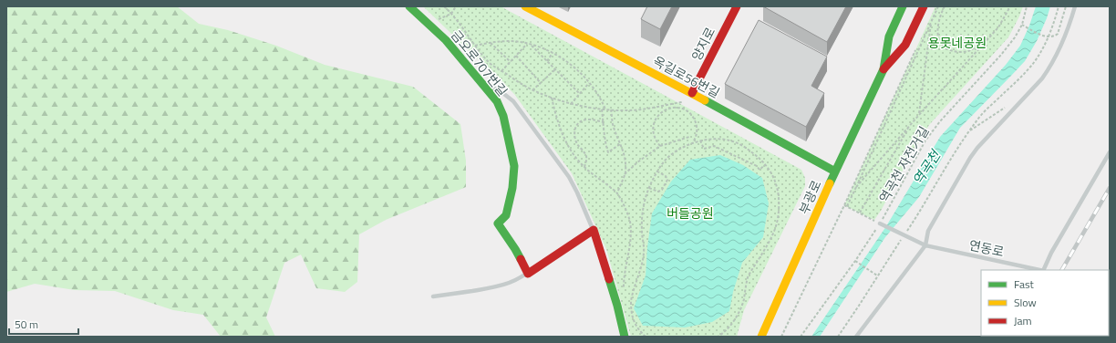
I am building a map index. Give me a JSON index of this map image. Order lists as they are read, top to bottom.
{
  "streets": {
    "street": [
      "양지로",
      "금오로707번길",
      "옥길로56번길",
      "부광로"
    ],
    "lane": ["연동로"],
    "path": ["역곡천 자전거길"]
  },
  "crossings": [
    ["양지로", "옥길로56번길"],
    ["옥길로56번길", "부광로"],
    ["역곡천 자전거길", "연동로"]
  ],
  "water": ["역곡천"],
  "parks": ["용못네공원", "버들공원"],
  "legend": ["Fast", "Slow", "Jam"],
  "scale_bar": "50 m"
}
